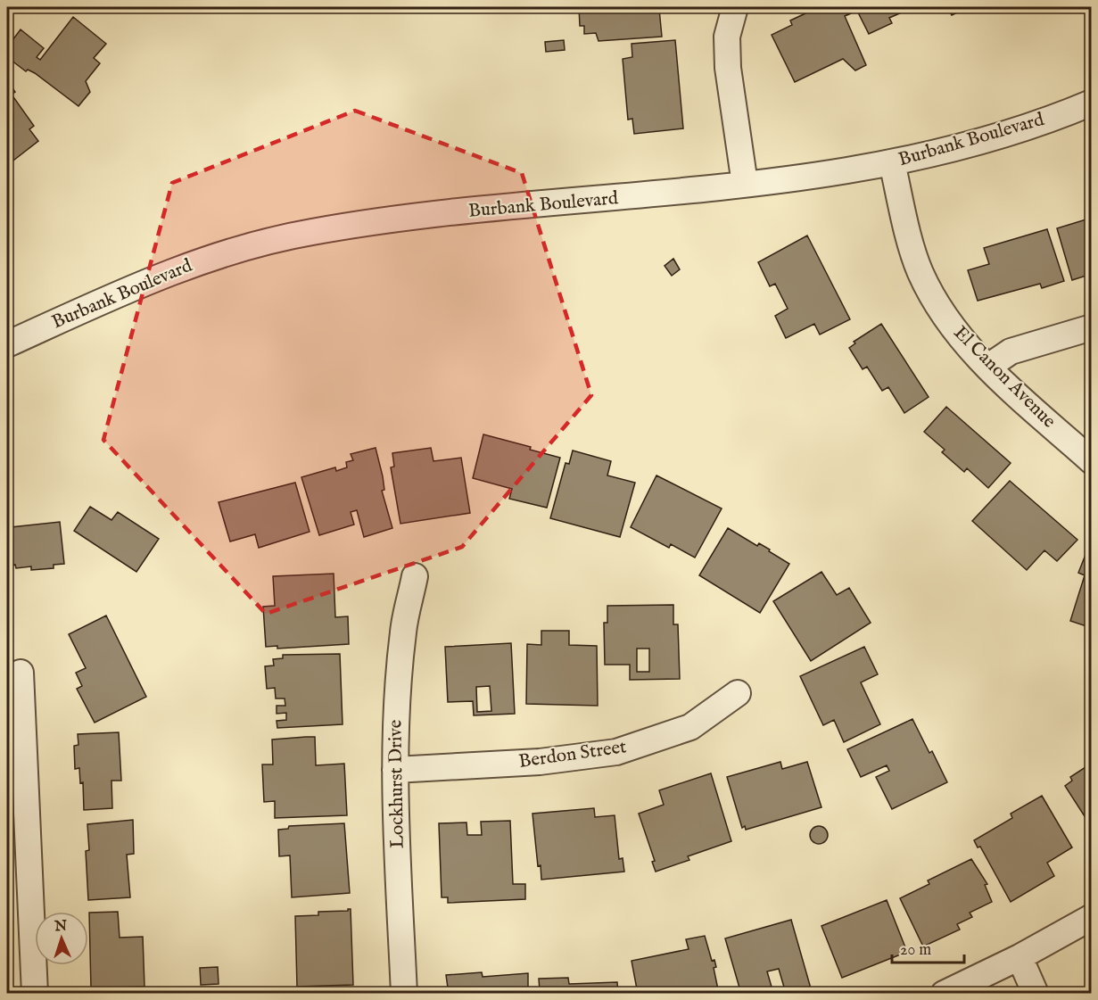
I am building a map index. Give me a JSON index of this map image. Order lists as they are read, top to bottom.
{
  "streets": {
    "street": [
      "Burbank Boulevard",
      "El Canon Avenue",
      "Berdon Street",
      "Lockhurst Drive"
    ]
  },
  "crossings": [
    ["Burbank Boulevard", "El Canon Avenue"],
    ["Berdon Street", "Lockhurst Drive"]
  ],
  "scale_bar": "20 m",
  "north": "top"
}
